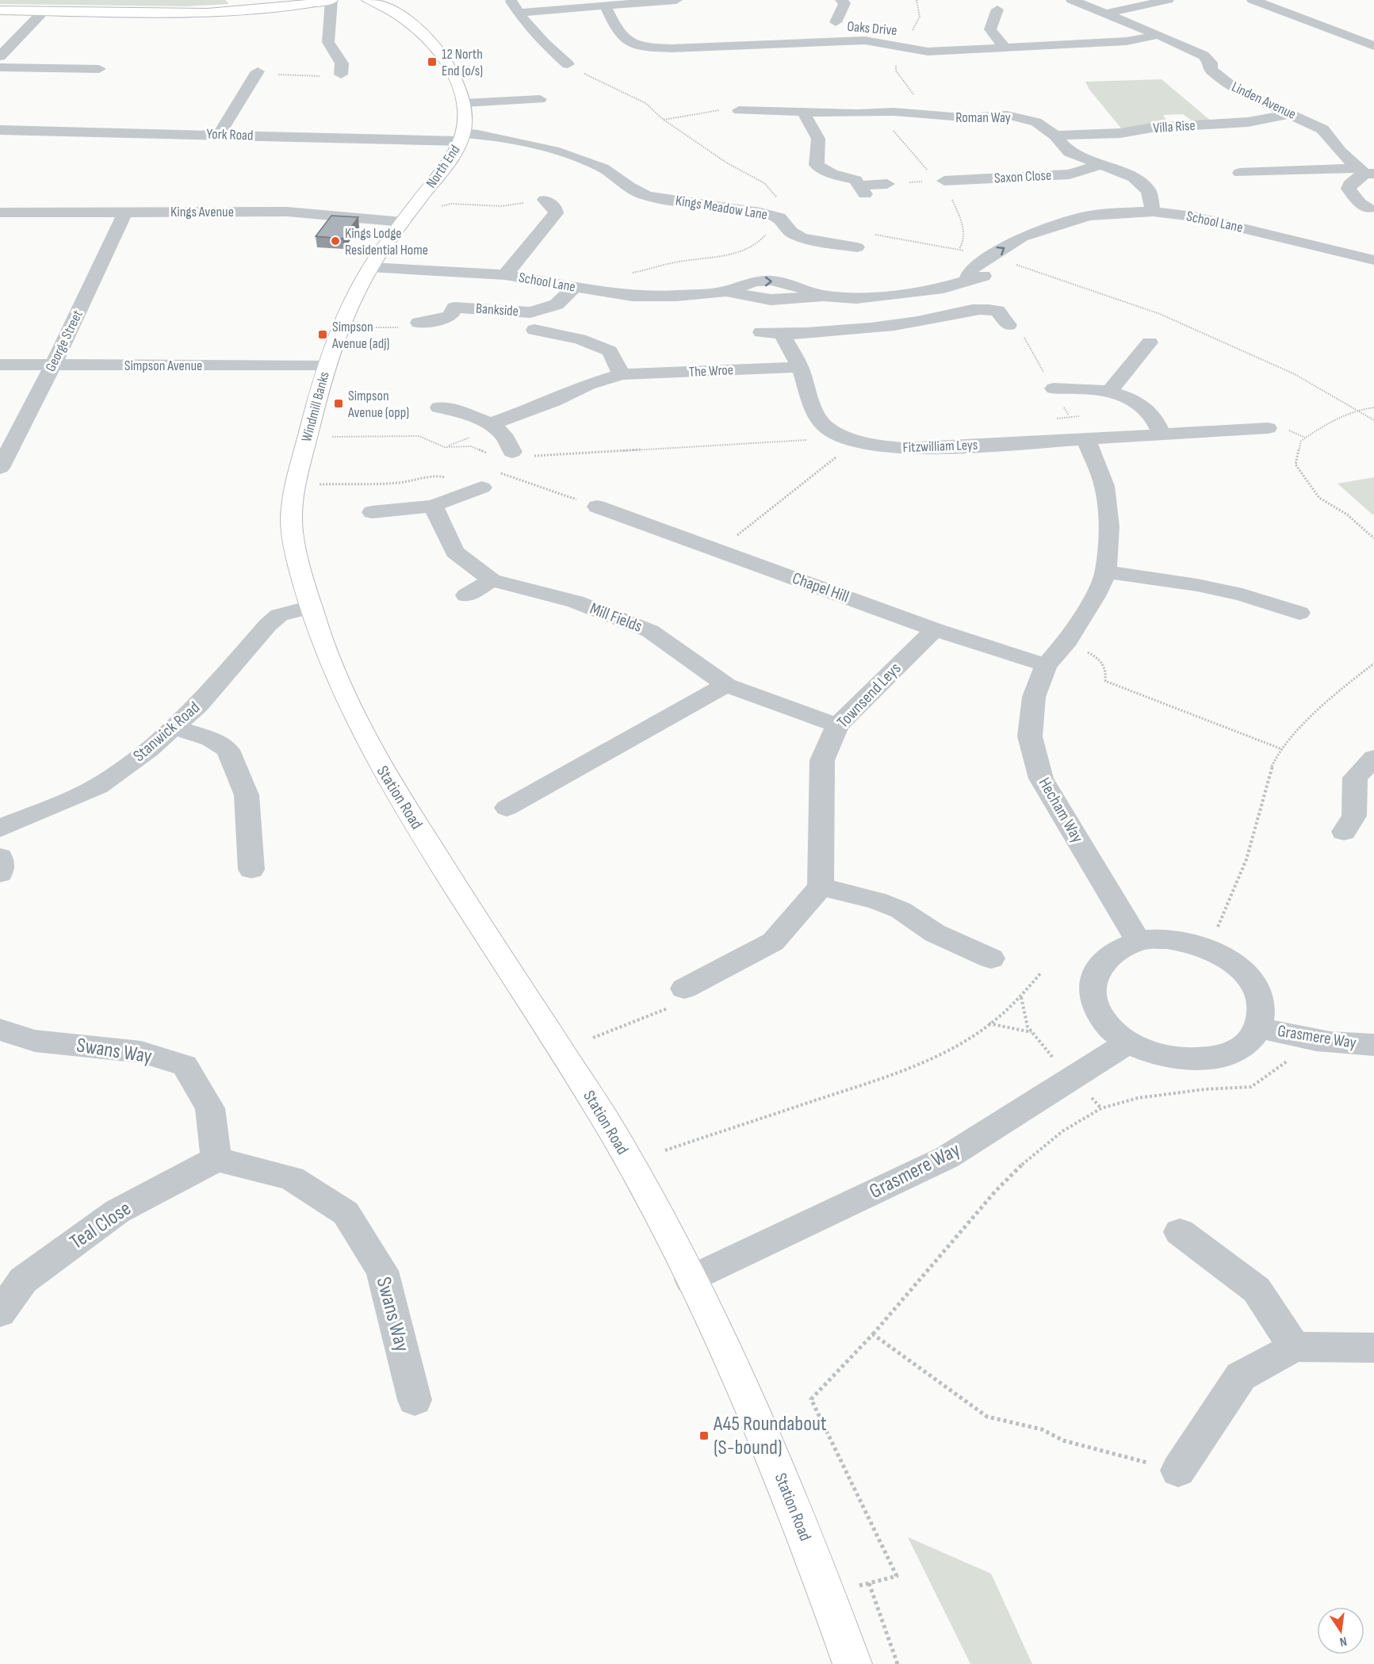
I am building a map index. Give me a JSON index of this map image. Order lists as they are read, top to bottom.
{
  "streets": {
    "main road": ["North End", "Windmill Banks", "Station Road"],
    "street": [
      "Oaks Drive",
      "Linden Avenue",
      "Roman Way",
      "Villa Rise",
      "York Road",
      "Saxon Close",
      "Kings Meadow Lane",
      "Kings Avenue",
      "School Lane",
      "Bankside",
      "George Street",
      "Simpson Avenue",
      "The Wroe",
      "Fitzwilliam Leys",
      "Chapel Hill",
      "Mill Fields",
      "Townsend Leys",
      "Stanwick Road",
      "Hecham Way",
      "Grasmere Way",
      "Swans Way",
      "Teal Close"
    ]
  },
  "crossings": [
    ["Oaks Drive", "Linden Avenue"],
    ["Linden Avenue", "Villa Rise"],
    ["Roman Way", "Villa Rise"],
    ["Roman Way", "Saxon Close"],
    ["Roman Way", "School Lane"],
    ["York Road", "North End"],
    ["York Road", "Kings Meadow Lane"],
    ["North End", "Kings Meadow Lane"],
    ["North End", "Kings Avenue"],
    ["North End", "Windmill Banks"],
    ["Kings Avenue", "George Street"],
    ["Kings Avenue", "Windmill Banks"],
    ["School Lane", "Bankside"],
    ["School Lane", "Windmill Banks"],
    ["George Street", "Simpson Avenue"],
    ["Simpson Avenue", "Windmill Banks"],
    ["The Wroe", "Fitzwilliam Leys"],
    ["Windmill Banks", "Stanwick Road"],
    ["Windmill Banks", "Station Road"],
    ["Fitzwilliam Leys", "Hecham Way"],
    ["Chapel Hill", "Townsend Leys"],
    ["Chapel Hill", "Hecham Way"],
    ["Mill Fields", "Townsend Leys"],
    ["Stanwick Road", "Station Road"],
    ["Station Road", "Grasmere Way"],
    ["Hecham Way", "Grasmere Way"],
    ["Swans Way", "Teal Close"]
  ],
  "places": {
    "transit": [
      "12 North End (o/s)",
      "Simpson Avenue (adj)",
      "Simpson Avenue (opp)",
      "A45 Roundabout (S-bound)"
    ],
    "other": ["Kings Lodge Residential Home"]
  },
  "north": "bottom"
}
